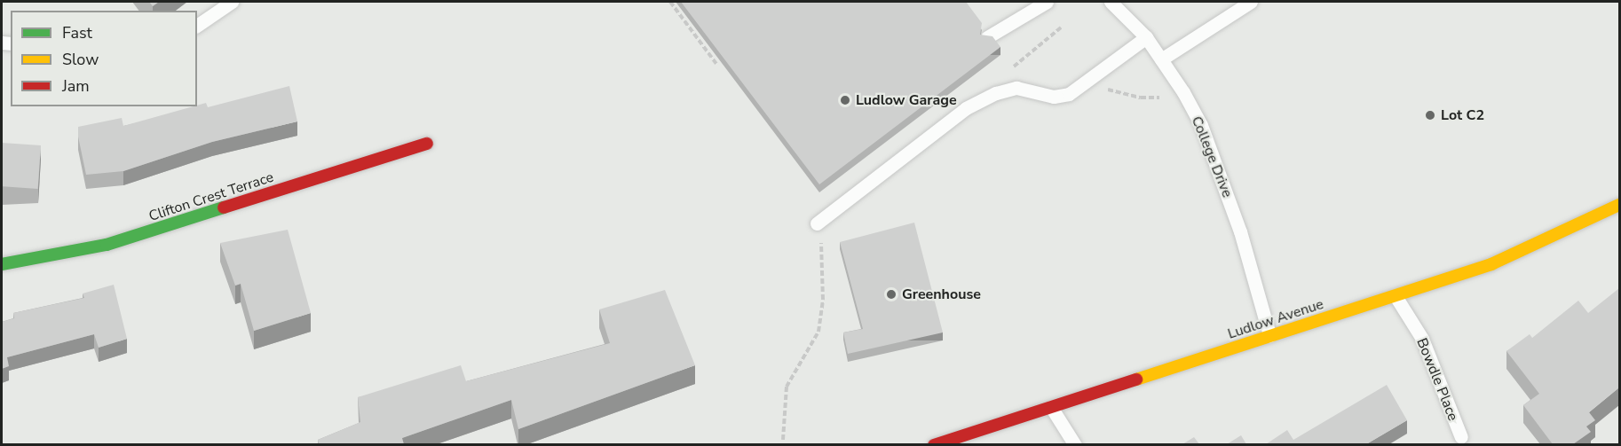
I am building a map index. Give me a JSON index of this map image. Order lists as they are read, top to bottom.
{
  "streets": {
    "main road": ["Clifton Crest Terrace", "Ludlow Avenue"],
    "lane": ["College Drive", "Bowdle Place"]
  },
  "crossings": [
    ["College Drive", "Ludlow Avenue"],
    ["Ludlow Avenue", "Bowdle Place"]
  ],
  "places": ["Ludlow Garage", "Lot C2", "Greenhouse"],
  "legend": ["Fast", "Slow", "Jam"]
}
